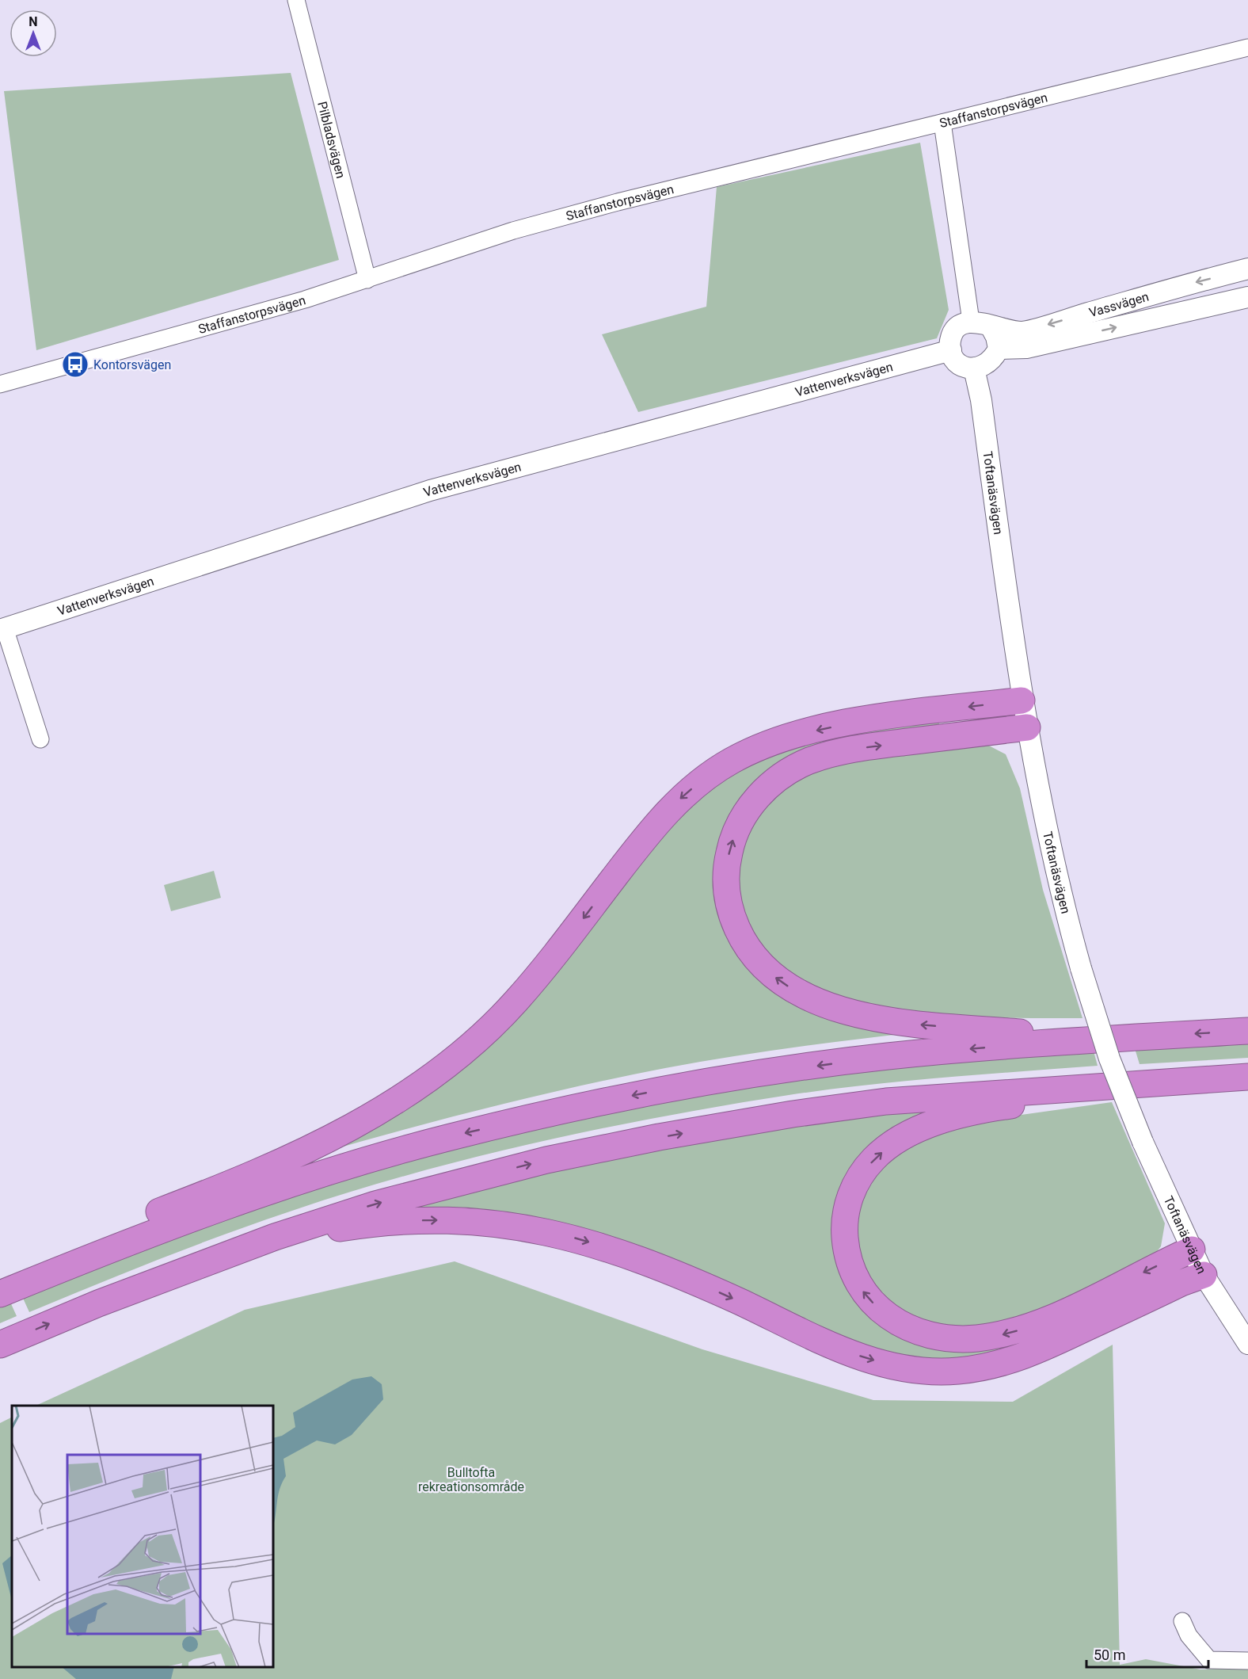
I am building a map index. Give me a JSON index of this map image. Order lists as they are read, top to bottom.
{
  "streets": {
    "street": [
      "Staffanstorpsvägen",
      "Pilbladsvägen",
      "Vassvägen",
      "Vattenverksvägen",
      "Toftanäsvägen"
    ]
  },
  "crossings": [
    ["Staffanstorpsvägen", "Pilbladsvägen"],
    ["Vassvägen", "Vattenverksvägen"],
    ["Vassvägen", "Toftanäsvägen"],
    ["Vattenverksvägen", "Toftanäsvägen"]
  ],
  "parks": ["Bulltofta rekreationsområde"],
  "places": {
    "bus stop": ["Kontorsvägen"]
  },
  "scale_bar": "50 m",
  "north": "top"
}
